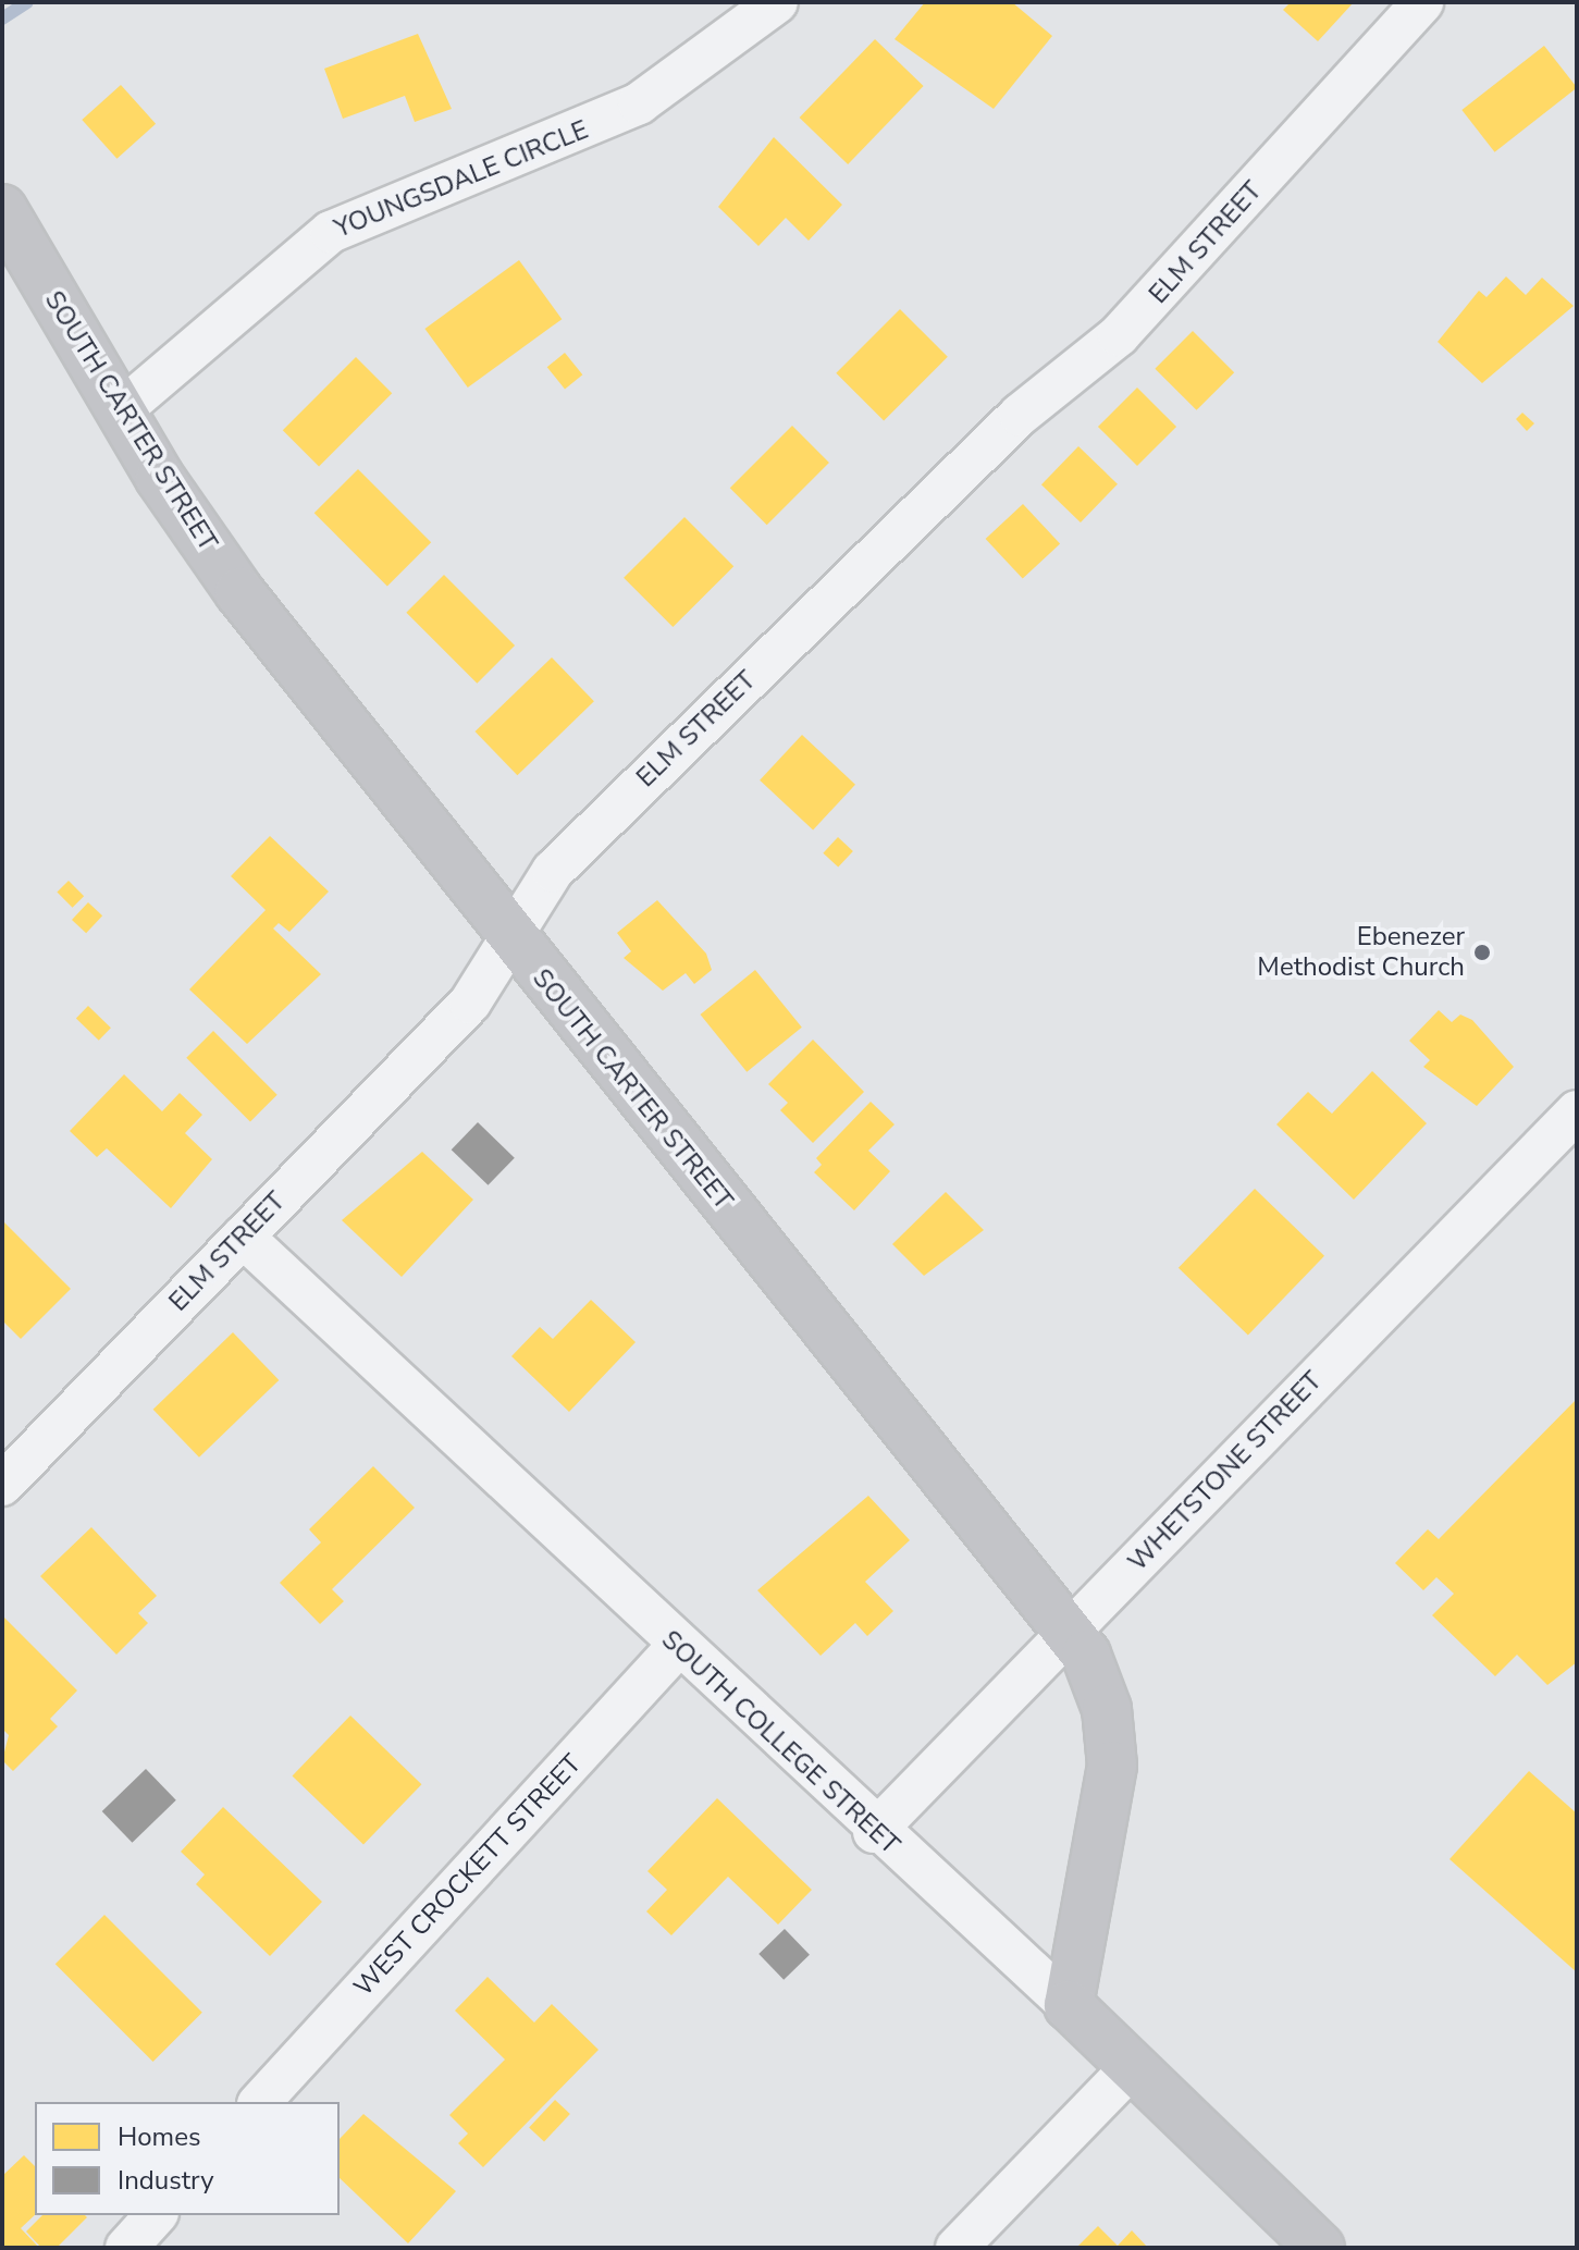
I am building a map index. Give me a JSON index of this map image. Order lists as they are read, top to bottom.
{
  "streets": {
    "street": [
      "YOUNGSDALE CIRCLE",
      "ELM STREET",
      "SOUTH CARTER STREET",
      "WHETSTONE STREET",
      "SOUTH COLLEGE STREET",
      "WEST CROCKETT STREET"
    ]
  },
  "crossings": [
    ["YOUNGSDALE CIRCLE", "SOUTH CARTER STREET"],
    ["ELM STREET", "SOUTH CARTER STREET"],
    ["ELM STREET", "SOUTH COLLEGE STREET"],
    ["SOUTH CARTER STREET", "WHETSTONE STREET"],
    ["SOUTH CARTER STREET", "SOUTH COLLEGE STREET"],
    ["WHETSTONE STREET", "SOUTH COLLEGE STREET"],
    ["SOUTH COLLEGE STREET", "WEST CROCKETT STREET"]
  ],
  "places": ["Ebenezer Methodist Church"],
  "legend": ["Homes", "Industry"]
}
